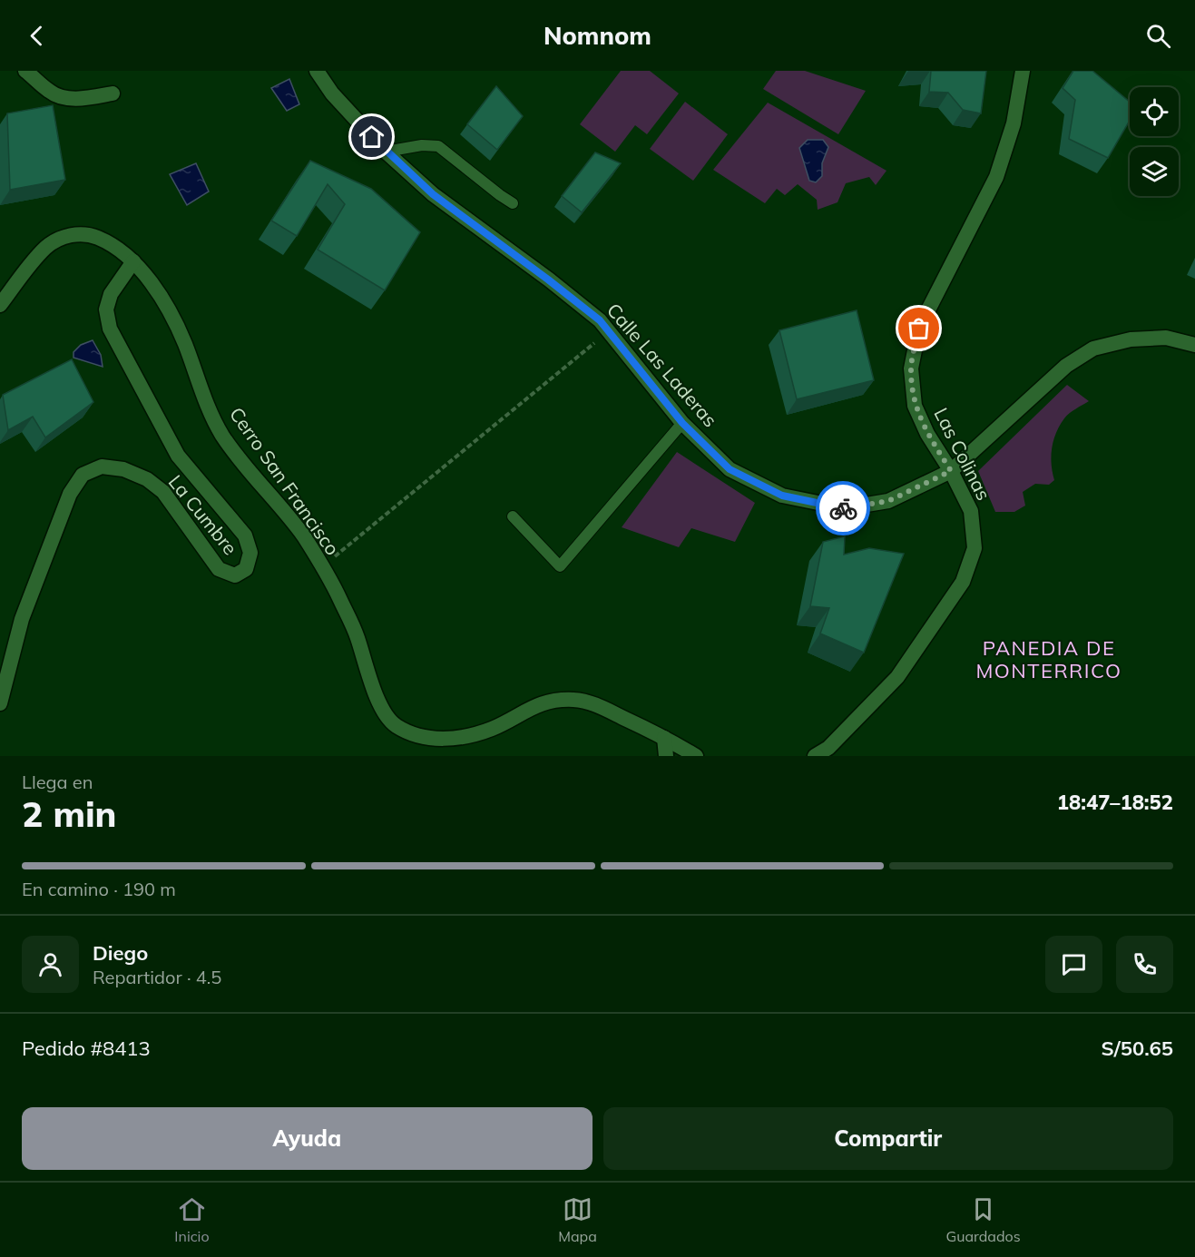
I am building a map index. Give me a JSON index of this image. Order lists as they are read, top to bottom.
{
  "streets": {
    "street": [
      "Calle Las Laderas",
      "Las Colinas",
      "Cerro San Francisco",
      "La Cumbre"
    ]
  },
  "crossings": [
    ["Calle Las Laderas", "Las Colinas"],
    ["Cerro San Francisco", "La Cumbre"]
  ],
  "districts": ["PANEDIA DE MONTERRICO"],
  "page": {
    "header": "Nomnom",
    "heading": ["2 min", "Llega en", "18:47–18:52"],
    "panel": [
      "Diego",
      "Repartidor · 4.5",
      "Pedido #8413",
      "S/50.65"
    ],
    "bar": "En camino · 190 m",
    "buttons": ["Ayuda", "Compartir"],
    "tabs": ["Inicio", "Mapa", "Guardados"]
  }
}
